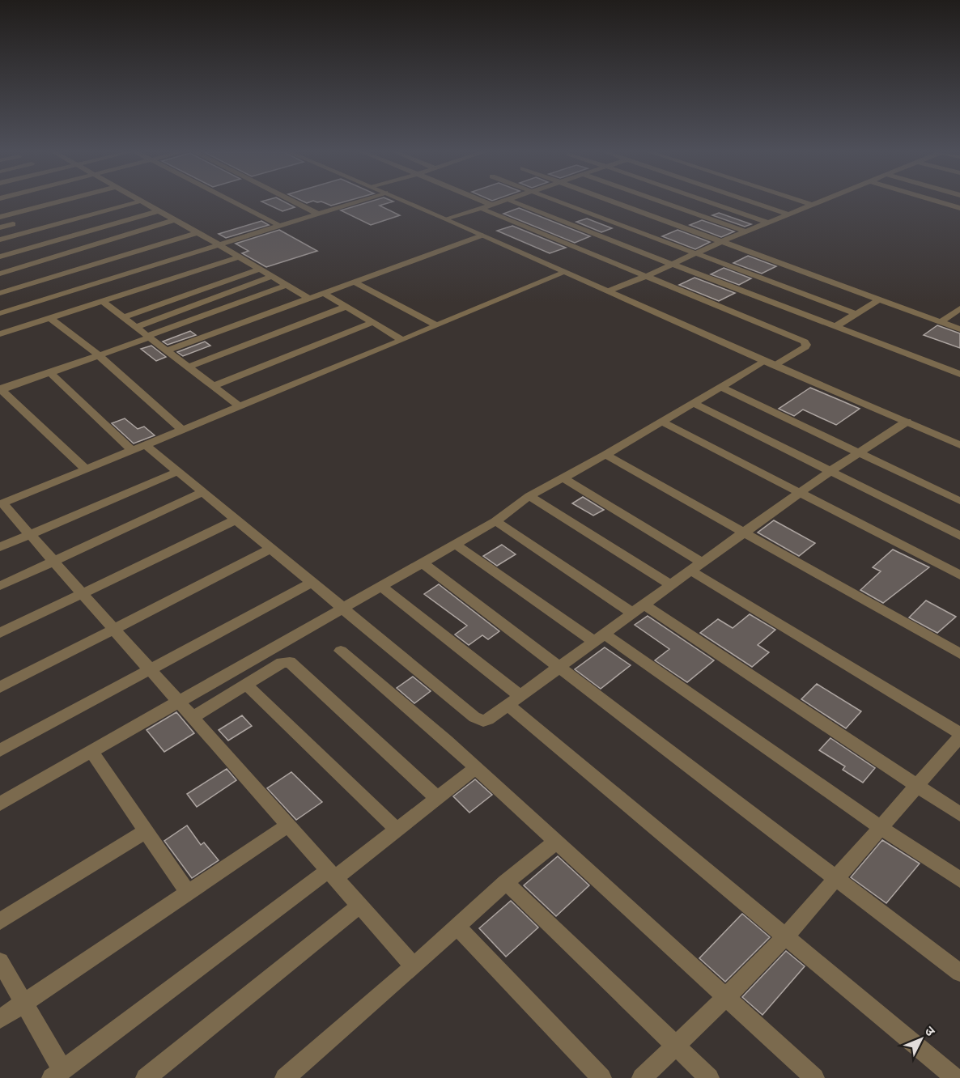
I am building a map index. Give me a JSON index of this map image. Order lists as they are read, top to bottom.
{
  "north": "top right"
}
